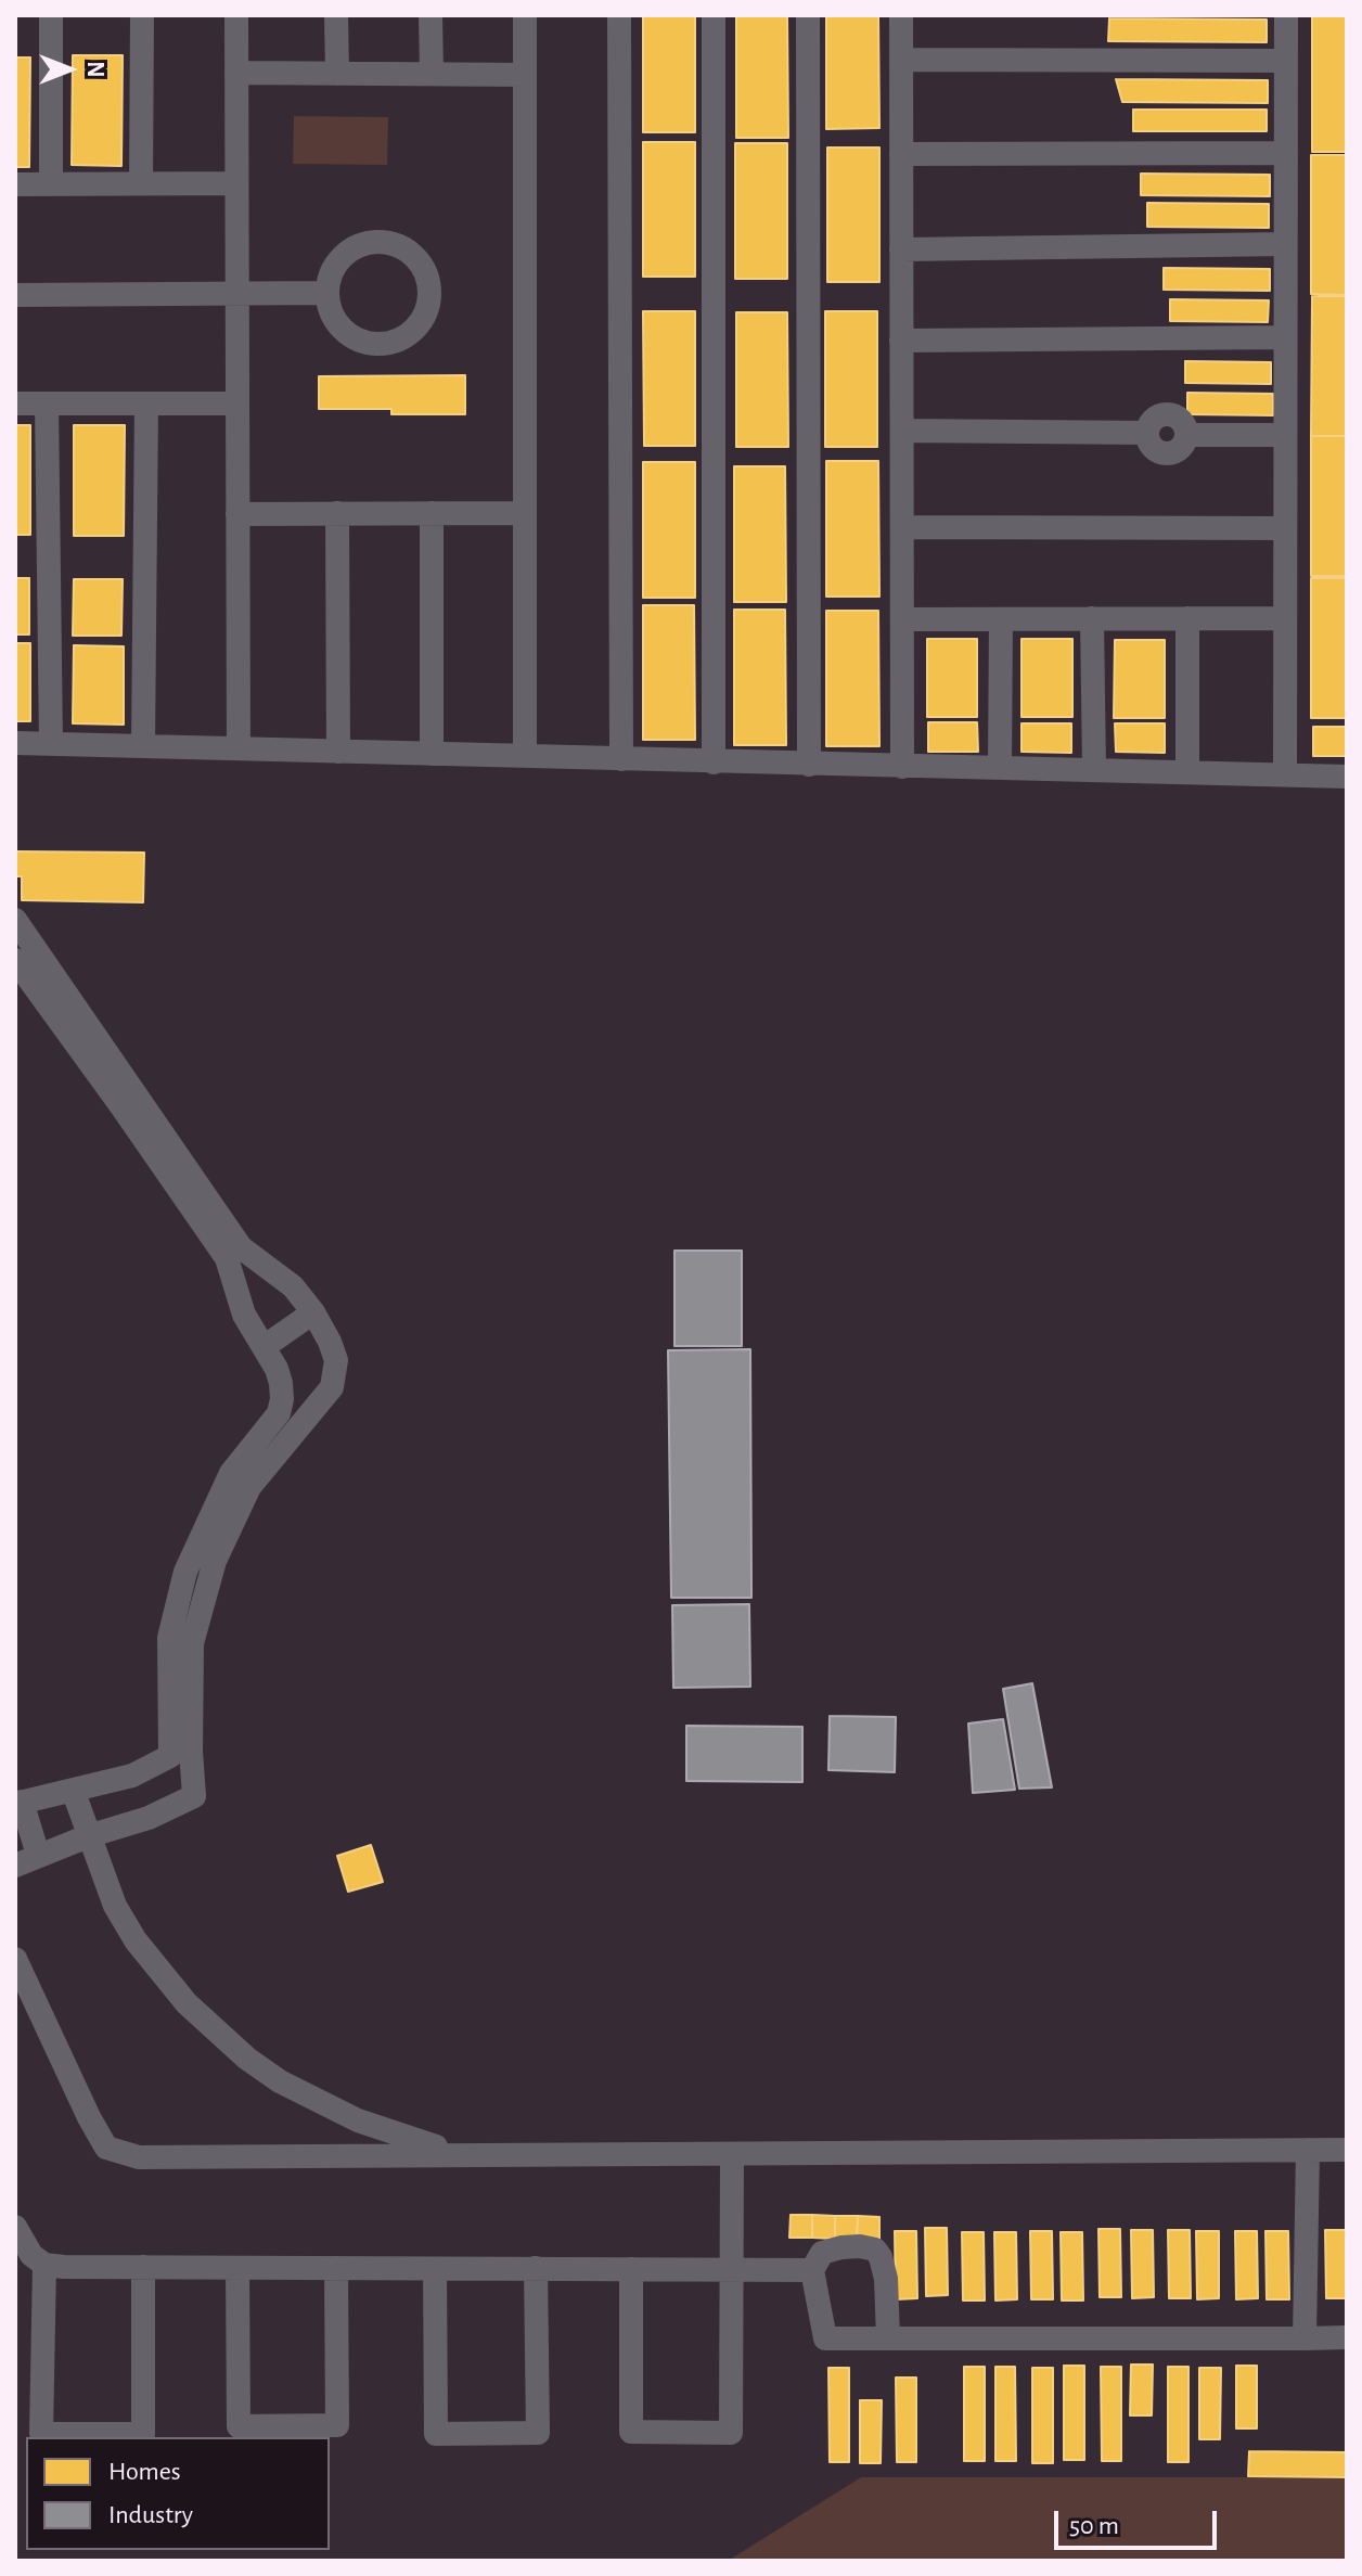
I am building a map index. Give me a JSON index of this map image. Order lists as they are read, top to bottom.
{
  "legend": ["Homes", "Industry"],
  "scale_bar": "50 m",
  "north": "right"
}
